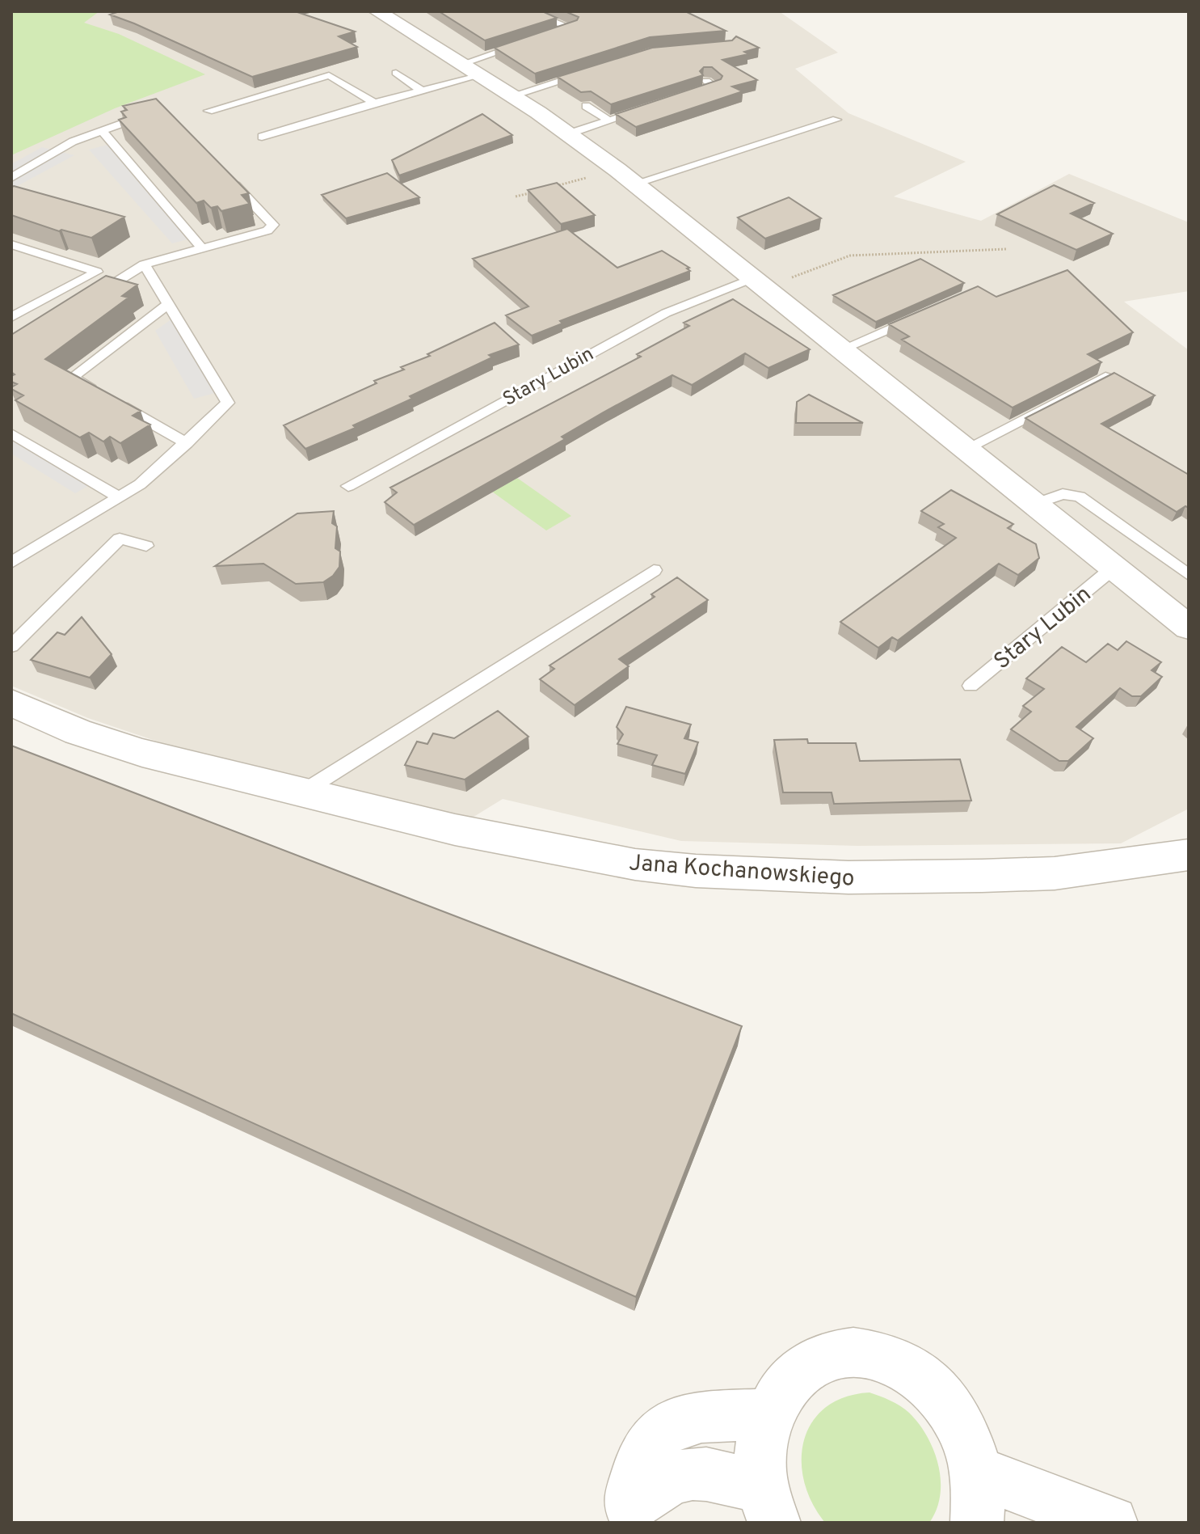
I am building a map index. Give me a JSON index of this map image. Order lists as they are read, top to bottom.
{
  "streets": {
    "street": ["Stary Lubin", "Jana Kochanowskiego"]
  }
}
